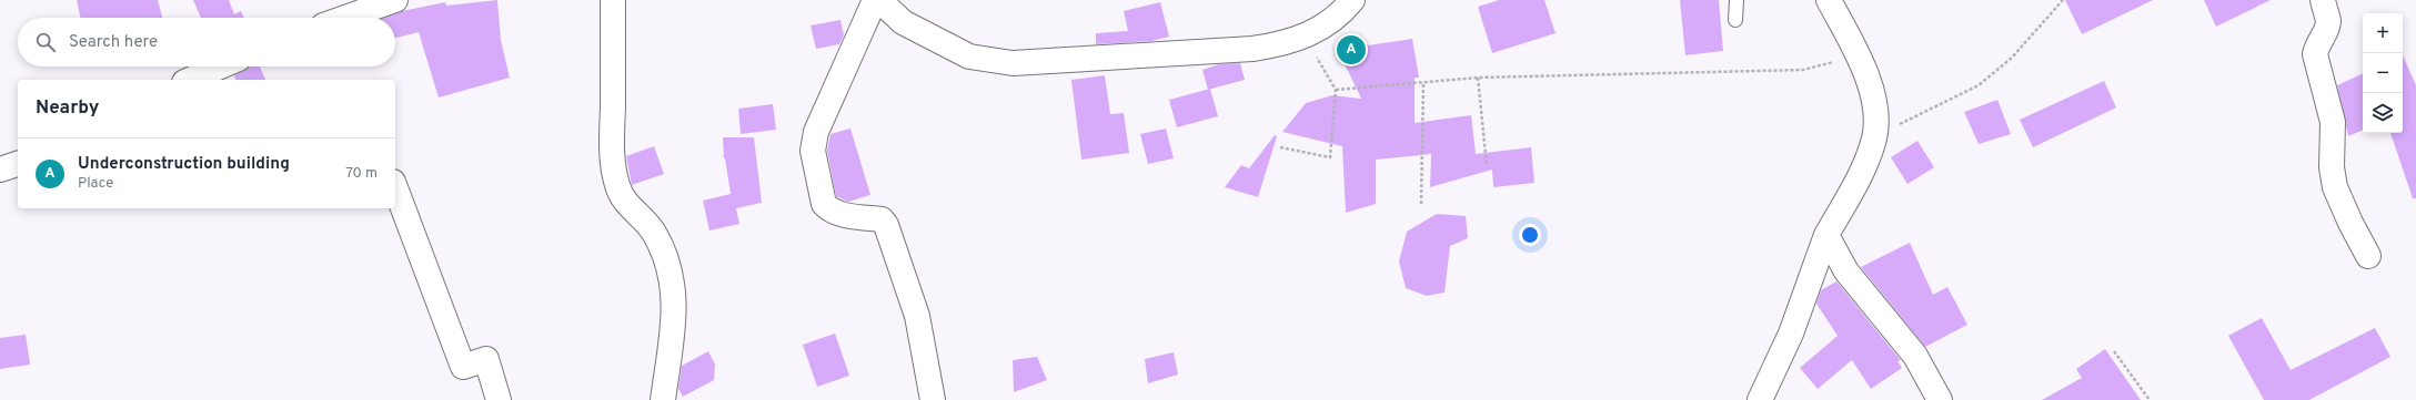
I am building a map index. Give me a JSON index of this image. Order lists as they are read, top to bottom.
{
  "page": {
    "map_buttons": ["+", "−"],
    "search": "Search here",
    "pins": "A",
    "heading": "Nearby",
    "list": [
      {
        "mark": "A",
        "name": "Underconstruction building",
        "note": "Place",
        "value": "70 m"
      }
    ]
  }
}
